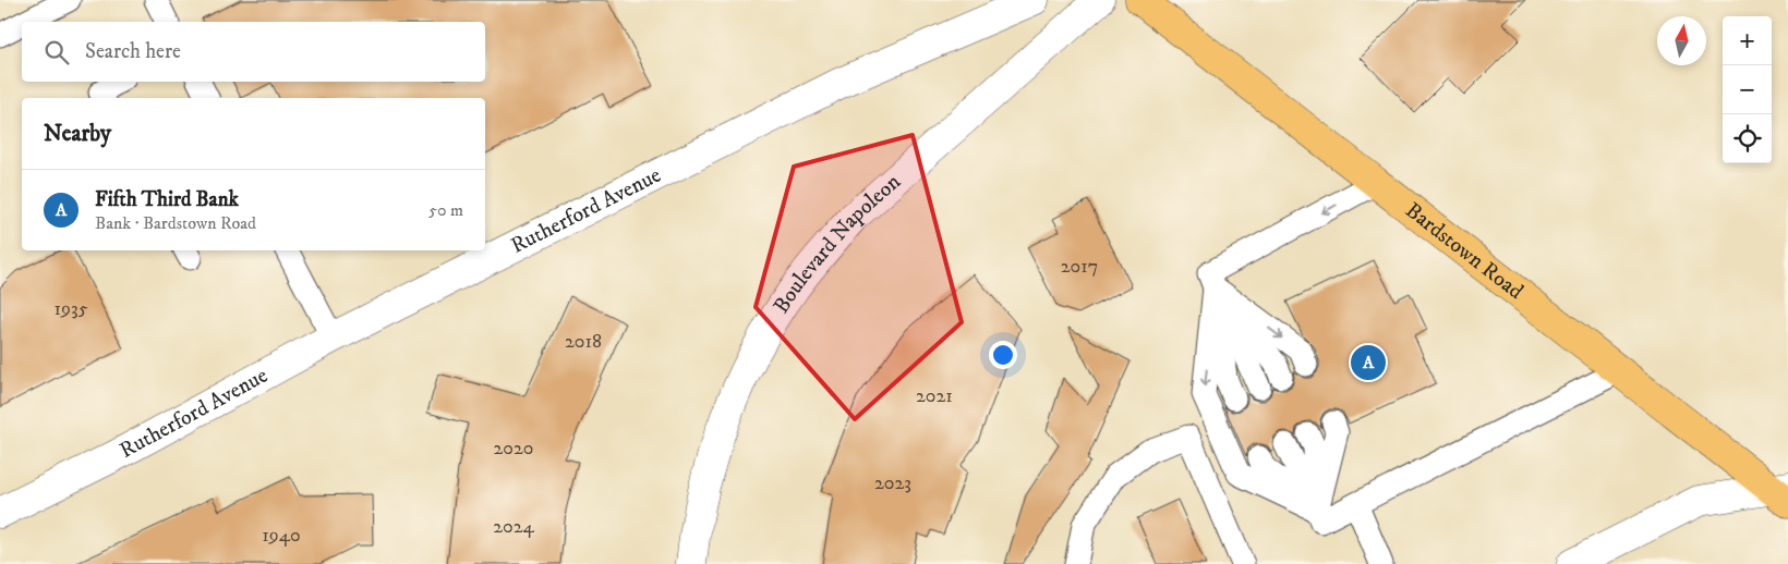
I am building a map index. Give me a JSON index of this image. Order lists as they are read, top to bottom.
{
  "streets": {
    "main road": ["Bardstown Road"],
    "street": ["Rutherford Avenue", "Boulevard Napoleon"]
  },
  "house_numbers": [
    "2017",
    "1935",
    "2018",
    "2021",
    "2020",
    "2023",
    "2024",
    "1940"
  ],
  "north": "top",
  "page": {
    "map_buttons": ["+", "−"],
    "search": "Search here",
    "heading": "Nearby",
    "list": [
      {
        "mark": "A",
        "name": "Fifth Third Bank",
        "note": "Bank · Bardstown Road",
        "value": "50 m"
      }
    ],
    "pins": "A"
  }
}
